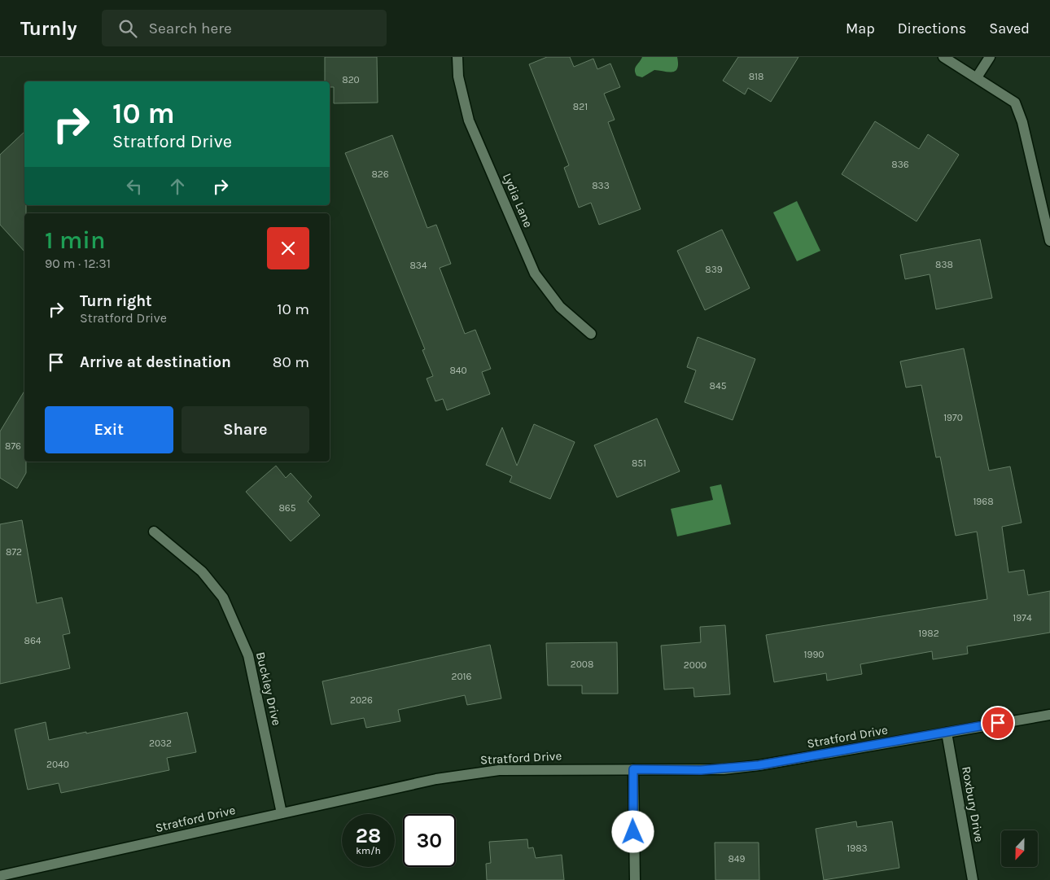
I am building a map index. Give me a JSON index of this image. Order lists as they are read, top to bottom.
{
  "streets": {
    "street": [
      "Lydia Lane",
      "Buckley Drive",
      "Stratford Drive",
      "Roxbury Drive"
    ]
  },
  "crossings": [
    ["Buckley Drive", "Stratford Drive"],
    ["Stratford Drive", "Roxbury Drive"]
  ],
  "house_numbers": [
    "818",
    "820",
    "821",
    "836",
    "826",
    "833",
    "838",
    "834",
    "839",
    "840",
    "845",
    "1970",
    "876",
    "851",
    "1968",
    "865",
    "872",
    "1974",
    "1982",
    "864",
    "1990",
    "2008",
    "2000",
    "2016",
    "2026",
    "2032",
    "2040",
    "1983",
    "849"
  ],
  "north": "bottom",
  "page": {
    "header": "Turnly",
    "search": "Search here",
    "nav": ["Map", "Directions", "Saved"],
    "turn": ["10 m", "Stratford Drive"],
    "heading": ["1 min", "90 m · 12:31"],
    "list": [
      {
        "name": "Turn right",
        "note": "Stratford Drive",
        "value": "10 m"
      },
      {
        "name": "Arrive at destination",
        "value": "80 m"
      }
    ],
    "buttons": ["Exit", "Share"],
    "speed": "28 km/h",
    "limit": "30"
  }
}
